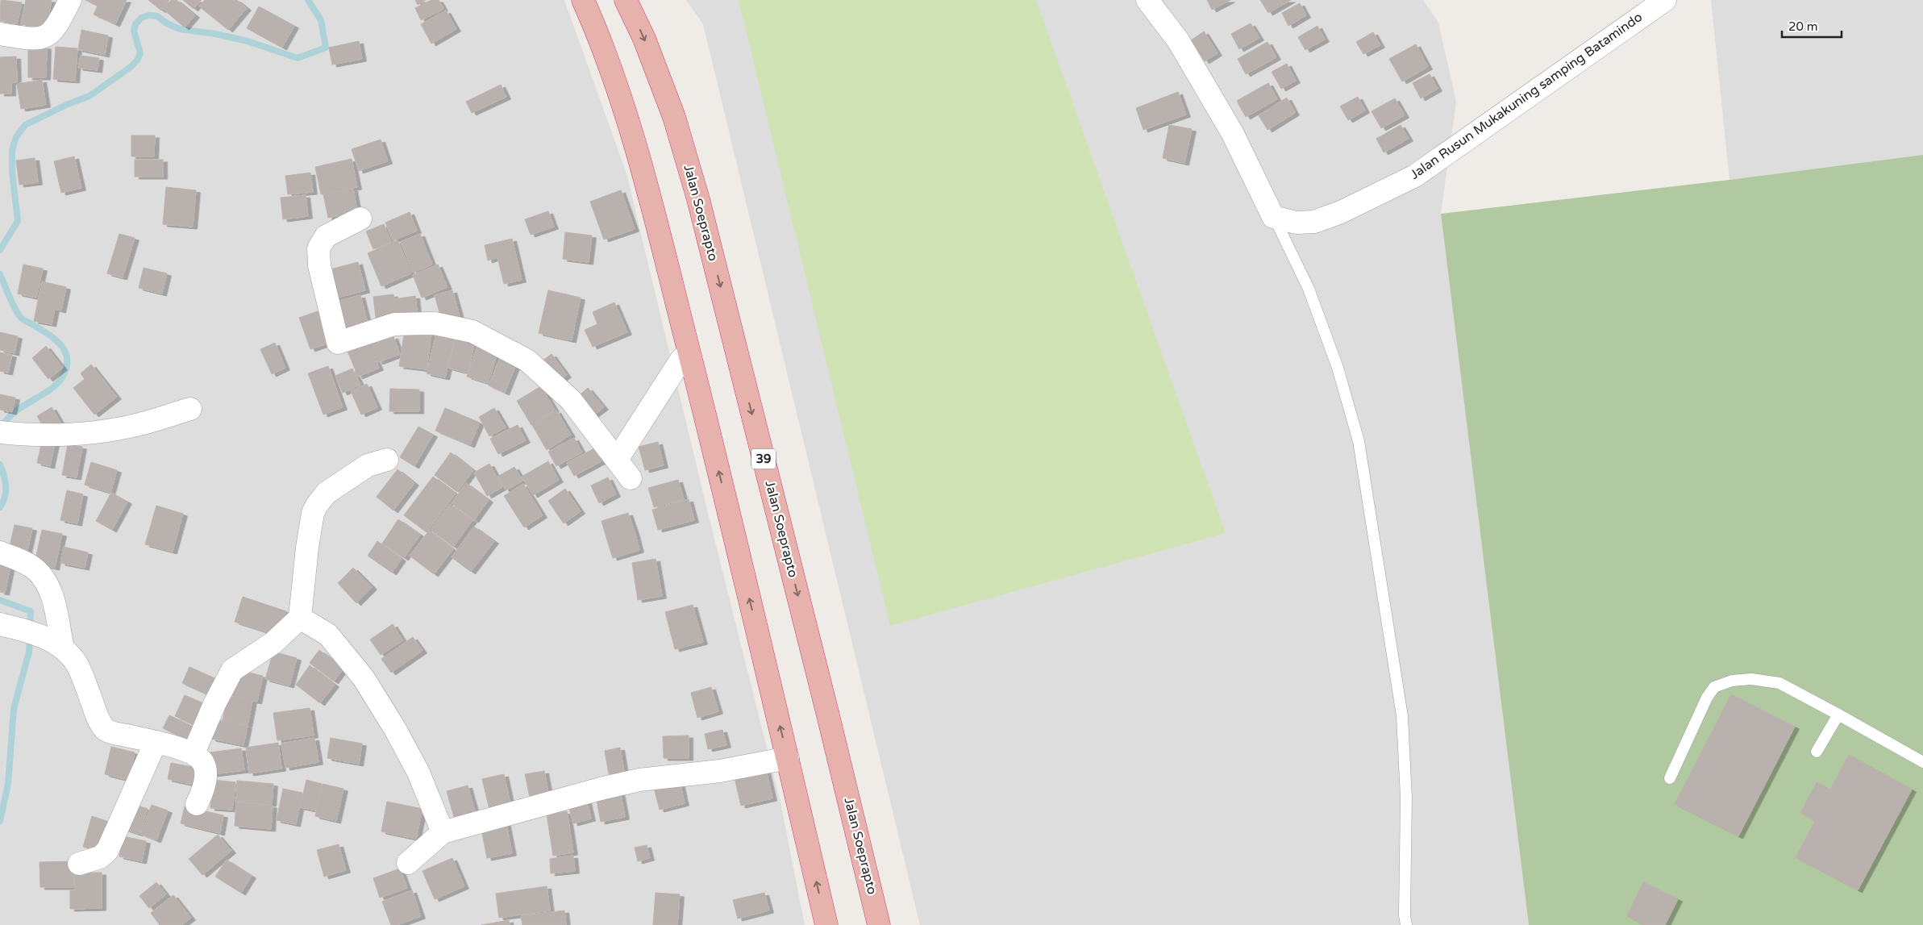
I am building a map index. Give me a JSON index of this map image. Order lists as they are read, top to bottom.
{
  "streets": {
    "highway": ["Jalan Soeprapto", "39"],
    "street": ["Jalan Rusun Mukakuning samping Batamindo"]
  },
  "scale_bar": "20 m"
}
